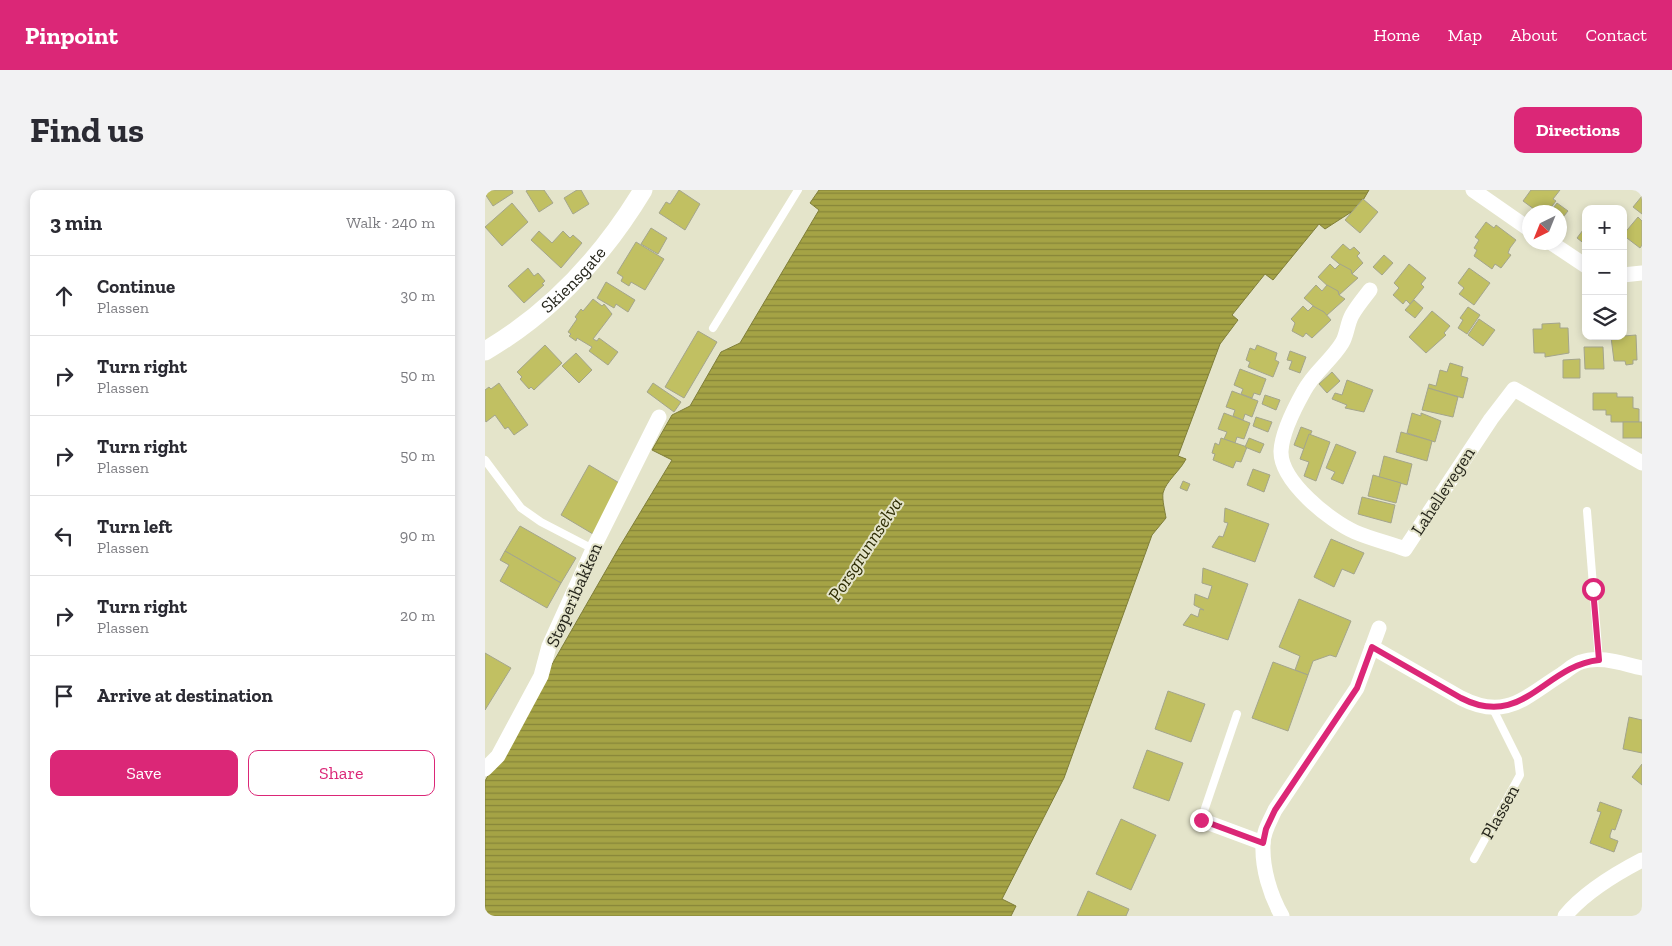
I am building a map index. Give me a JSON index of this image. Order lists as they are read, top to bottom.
{
  "streets": {
    "street": ["Skiensgate", "Lahellevegen", "Støperibakken"],
    "lane": ["Plassen"]
  },
  "water": ["Porsgrunnselva"],
  "north": "bottom left",
  "page": {
    "header": "Pinpoint",
    "nav": [
      "Home",
      "Map",
      "About",
      "Contact"
    ],
    "buttons": [
      "Directions",
      ["Save", "Share"]
    ],
    "title": "Find us",
    "heading": ["3 min", "Walk · 240 m"],
    "map_buttons": ["+", "−"],
    "list": [
      ["Continue", "Plassen", "30 m"],
      ["Turn right", "Plassen", "50 m"],
      ["Turn right", "Plassen", "50 m"],
      ["Turn left", "Plassen", "90 m"],
      ["Turn right", "Plassen", "20 m"],
      "Arrive at destination"
    ]
  }
}
